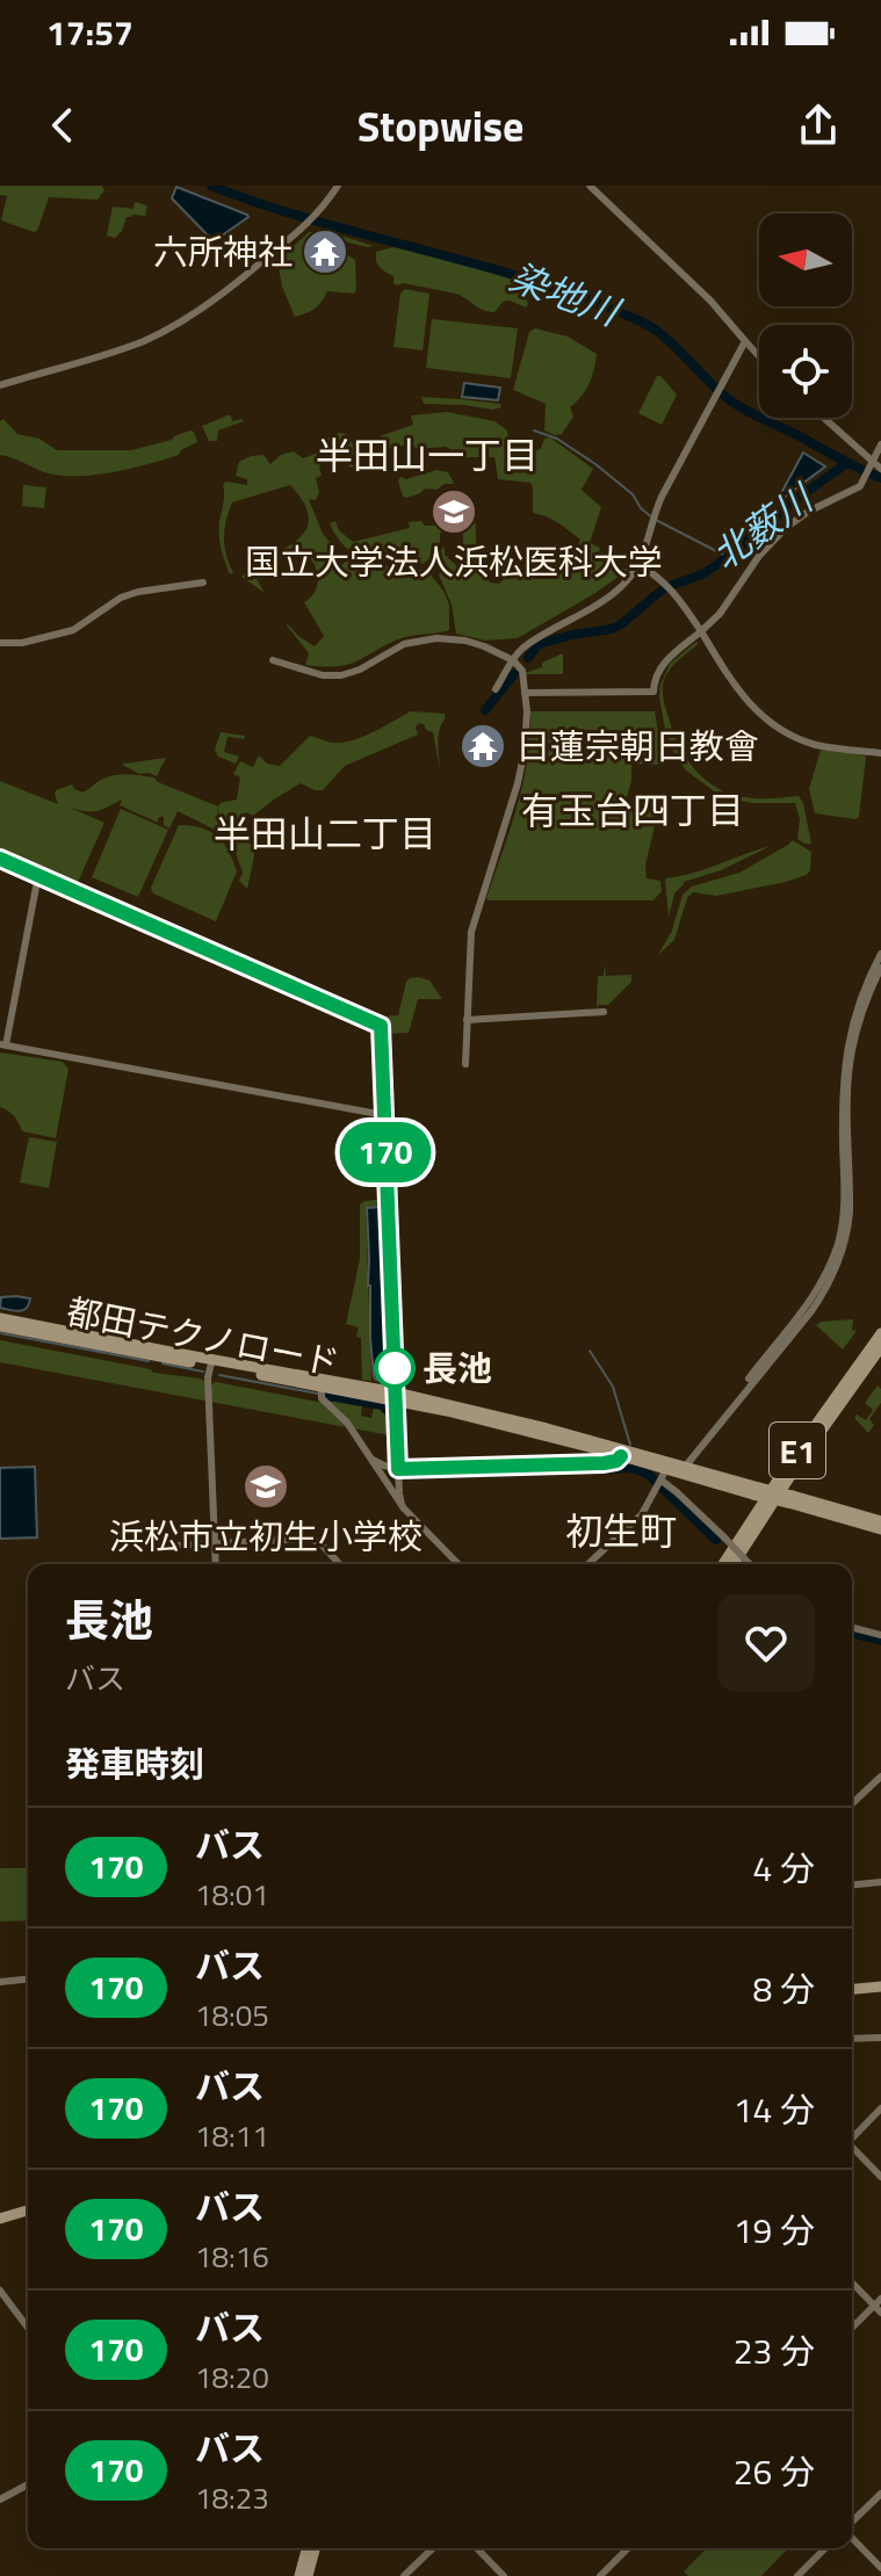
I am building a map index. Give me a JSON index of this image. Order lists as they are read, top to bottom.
{
  "streets": {
    "highway": ["都田テクノロード", "E1"]
  },
  "districts": [
    "半田山一丁目",
    "有玉台四丁目",
    "半田山二丁目",
    "初生町"
  ],
  "water": ["染地川", "北薮川"],
  "places": {
    "temple": ["六所神社", "日蓮宗朝日教會"],
    "school or university": ["国立大学法人浜松医科大学", "浜松市立初生小学校"],
    "other": ["長池"]
  },
  "lines": ["bus line 170"],
  "north": "left",
  "page": {
    "status": "17:57",
    "header": "Stopwise",
    "on_map": "170",
    "heading": [
      ["長池", "バス"],
      "発車時刻"
    ],
    "list": [
      {
        "mark": "170",
        "name": "バス",
        "note": "18:01",
        "value": "4 分"
      },
      {
        "mark": "170",
        "name": "バス",
        "note": "18:05",
        "value": "8 分"
      },
      {
        "mark": "170",
        "name": "バス",
        "note": "18:11",
        "value": "14 分"
      },
      {
        "mark": "170",
        "name": "バス",
        "note": "18:16",
        "value": "19 分"
      },
      {
        "mark": "170",
        "name": "バス",
        "note": "18:20",
        "value": "23 分"
      },
      {
        "mark": "170",
        "name": "バス",
        "note": "18:23",
        "value": "26 分"
      }
    ]
  }
}
